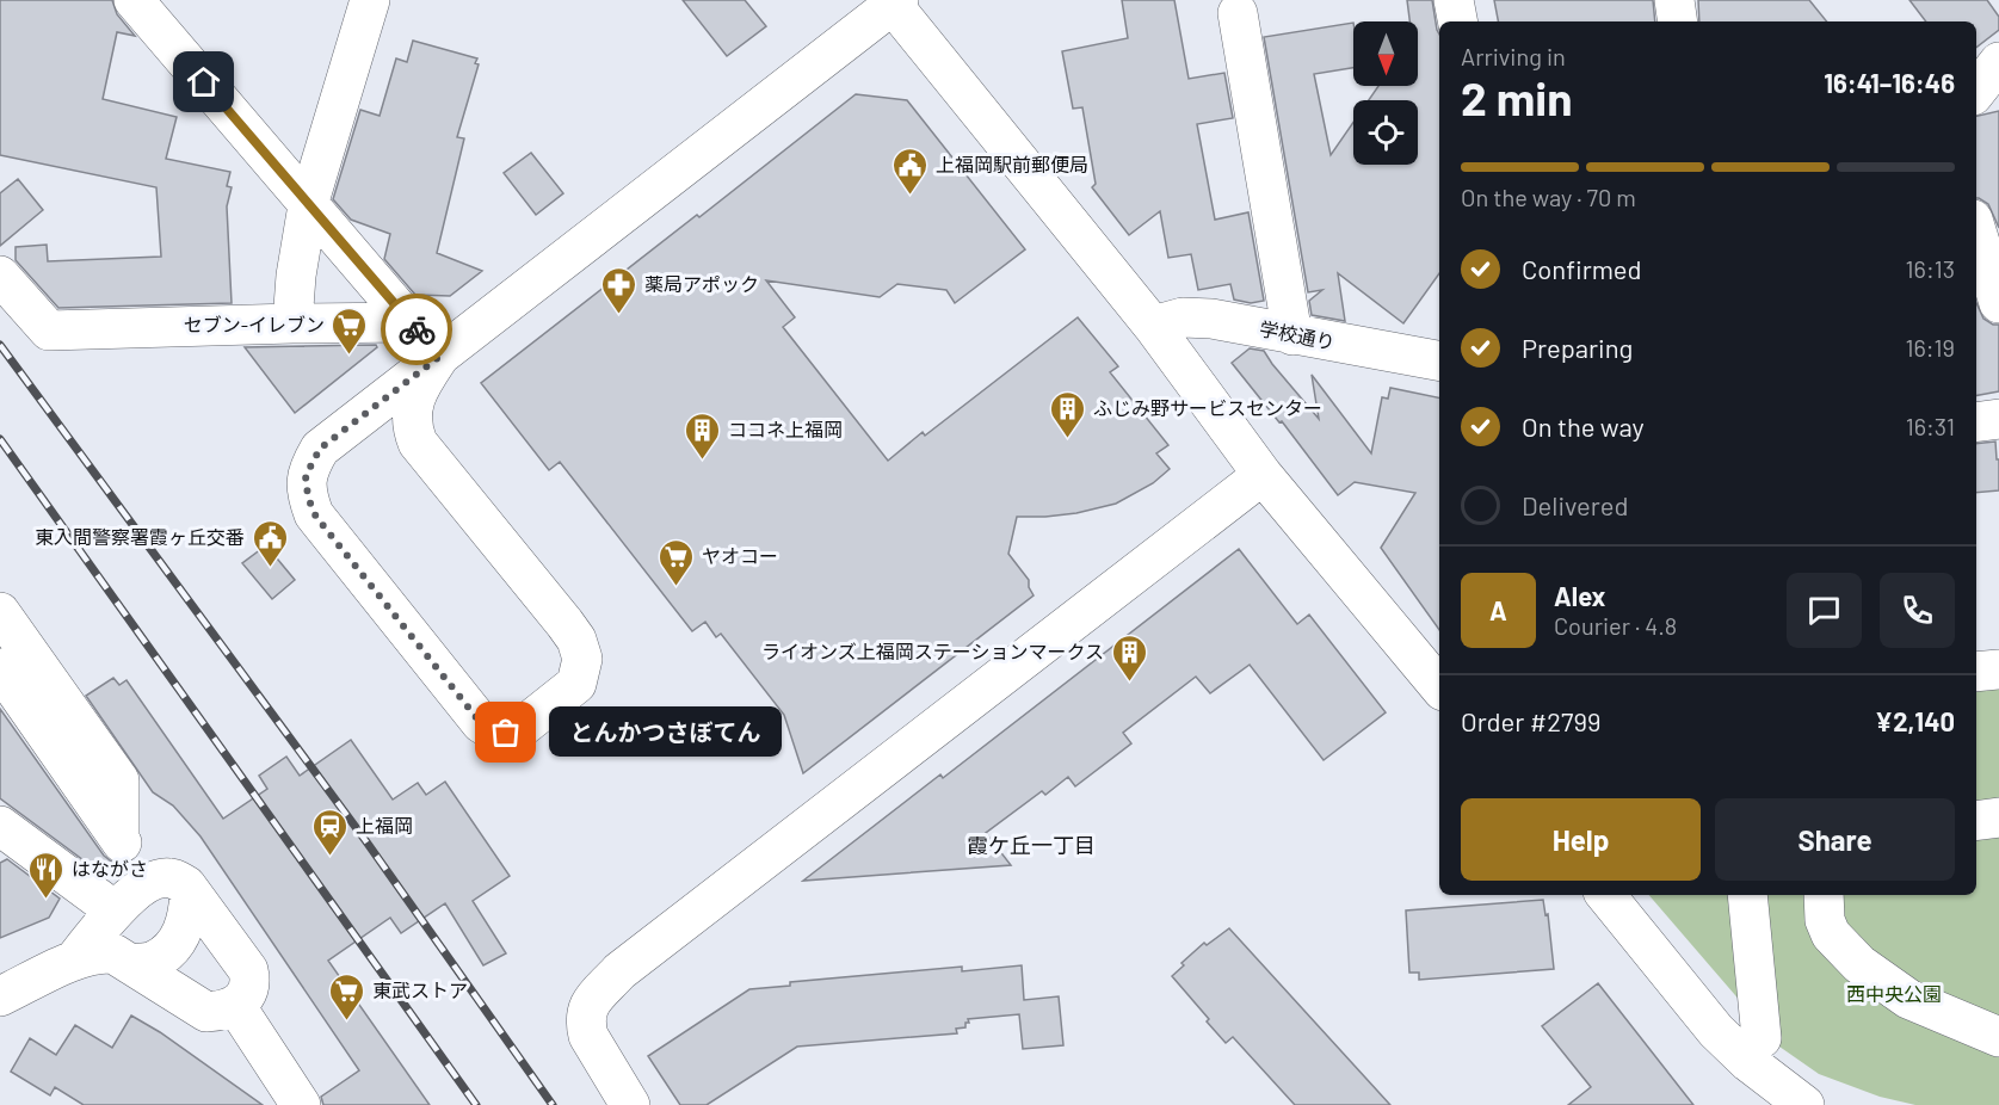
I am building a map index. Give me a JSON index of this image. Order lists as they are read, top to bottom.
{
  "streets": {
    "street": ["学校通り"]
  },
  "districts": ["霞ケ丘一丁目"],
  "parks": ["西中央公園"],
  "places": {
    "public building": ["上福岡駅前郵便局", "東入間警察署霞ヶ丘交番"],
    "pharmacy": ["薬局アポック"],
    "supermarket": ["セブン-イレブン", "ヤオコー", "東武ストア"],
    "building": ["ふじみ野サービスセンター", "ココネ上福岡", "ライオンズ上福岡ステーションマークス"],
    "other": ["とんかつさぼてん"],
    "station": ["上福岡"],
    "restaurant": ["はながさ"]
  },
  "north": "bottom",
  "page": {
    "heading": ["2 min", "Arriving in", "16:41–16:46"],
    "panel": [
      "Alex",
      "Courier · 4.8",
      "Order #2799",
      "¥2,140"
    ],
    "bar": "On the way · 70 m",
    "list": [
      ["Confirmed", "16:13"],
      ["Preparing", "16:19"],
      ["On the way", "16:31"],
      "Delivered"
    ],
    "round": "A",
    "bubble": "とんかつさぼてん",
    "buttons": ["Help", "Share"]
  }
}
